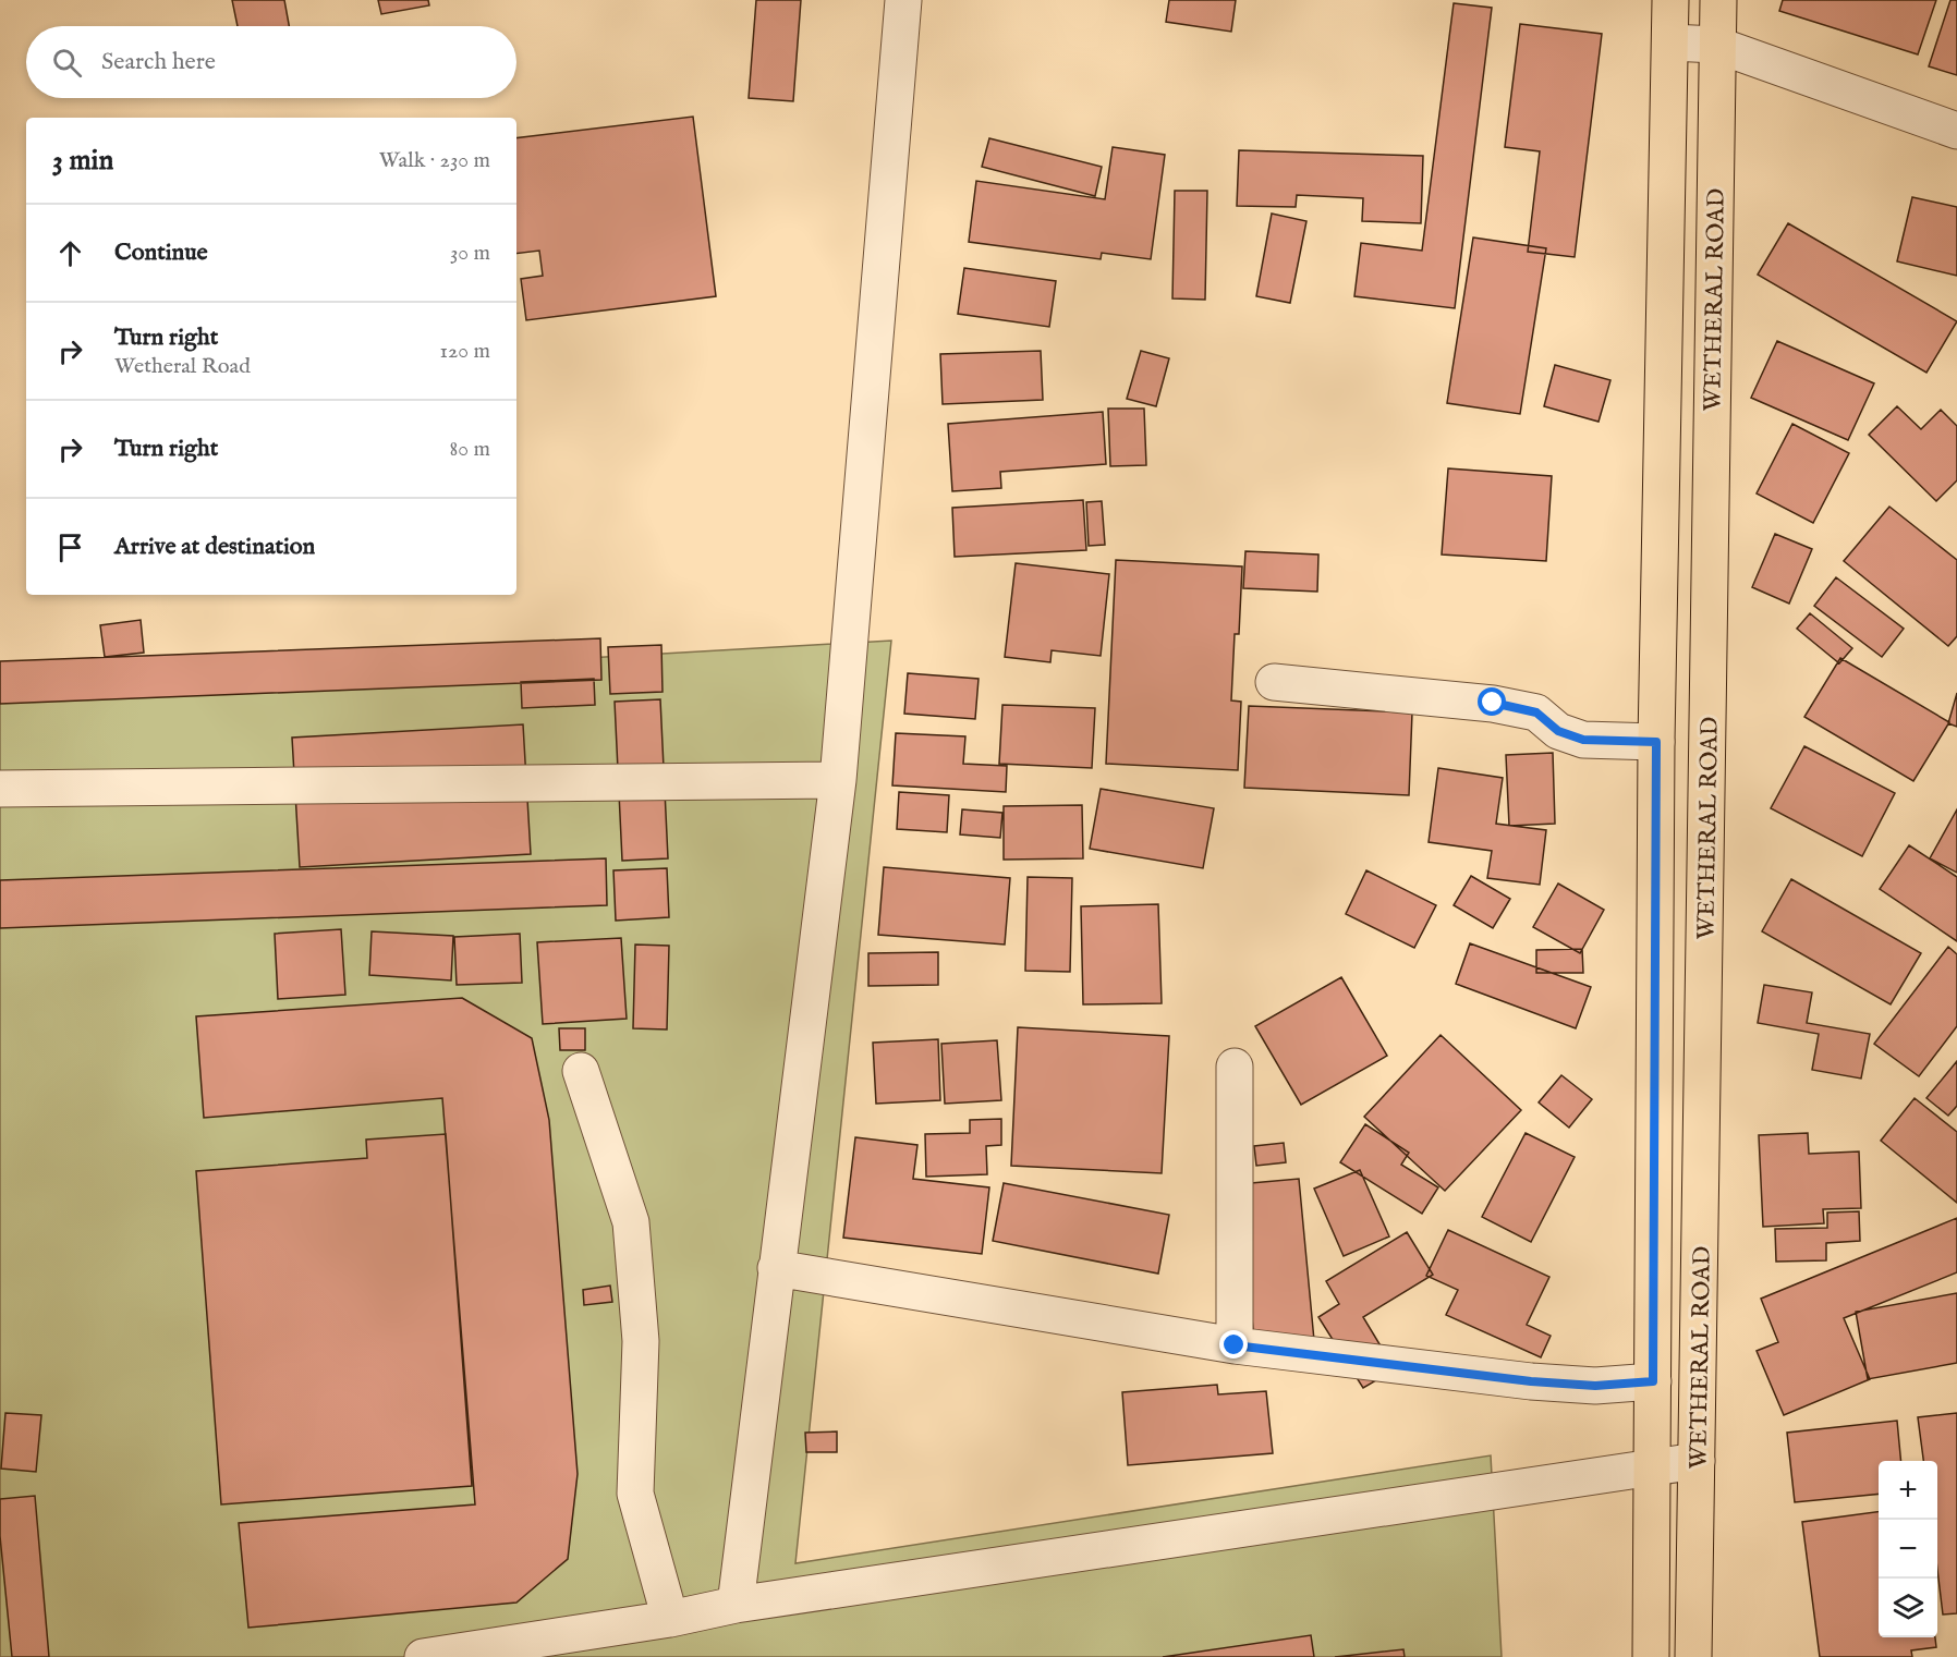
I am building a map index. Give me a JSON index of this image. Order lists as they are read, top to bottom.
{
  "streets": {
    "main road": ["WETHERAL ROAD"]
  },
  "page": {
    "search": "Search here",
    "heading": ["3 min", "Walk · 230 m"],
    "list": [
      ["Continue", "30 m"],
      ["Turn right", "Wetheral Road", "120 m"],
      ["Turn right", "80 m"],
      "Arrive at destination"
    ],
    "map_buttons": ["+", "−"]
  }
}
